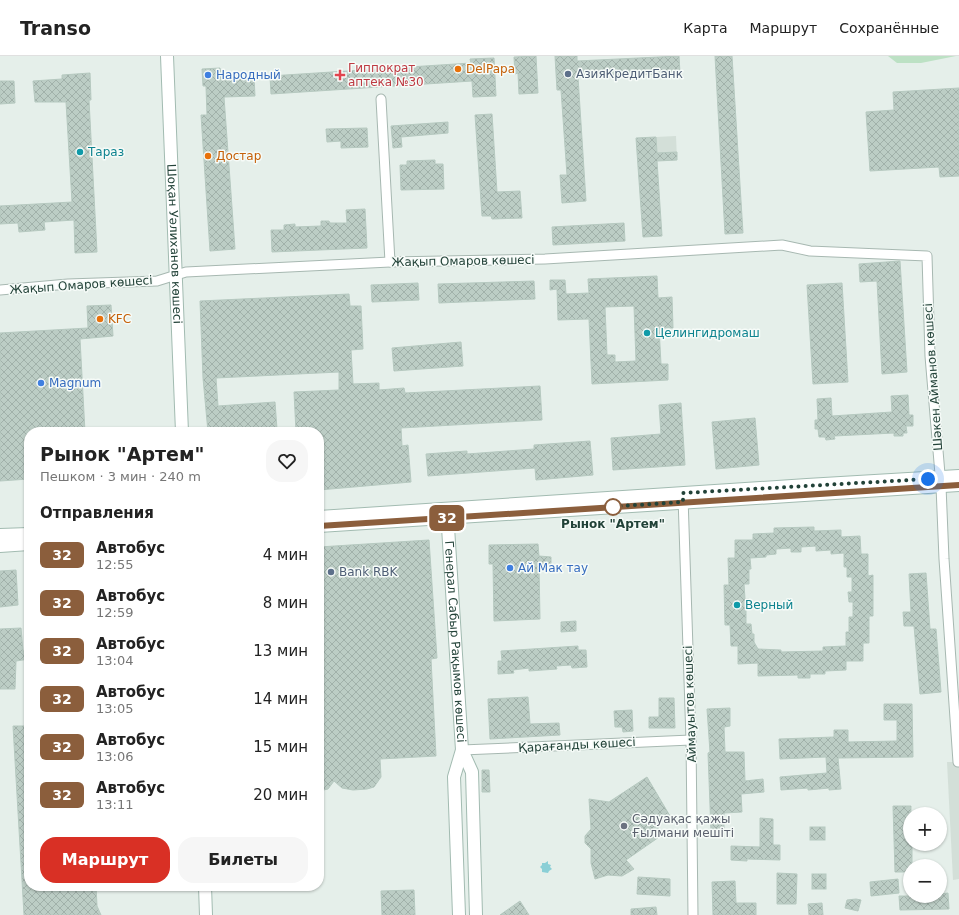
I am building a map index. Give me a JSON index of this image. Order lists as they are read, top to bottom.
{
  "streets": {
    "main road": ["Шоқан Уәлиханов көшесі", "Генерал Сабыр Рақымов көшесі"],
    "street": [
      "Жақып Омаров көшесі",
      "Шәкен Айманов көшесі",
      "Аймауытов көшесі",
      "Қарағанды көшесі"
    ]
  },
  "crossings": [
    ["Шоқан Уәлиханов көшесі", "Жақып Омаров көшесі"],
    ["Жақып Омаров көшесі", "Шәкен Айманов көшесі"],
    ["Генерал Сабыр Рақымов көшесі", "Қарағанды көшесі"],
    ["Аймауытов көшесі", "Қарағанды көшесі"]
  ],
  "places": {
    "other": [
      "DelPapa",
      "АзияКредитБанк",
      "Народный",
      "Тараз",
      "Достар",
      "KFC",
      "Целингидромаш",
      "Magnum",
      "Рынок \"Артем\"",
      "Ай Мак тау",
      "Bank RBK",
      "Верный",
      "Сәдуақас қажы Ғылмани мешіті"
    ],
    "health": ["Гиппократ аптека №30"]
  },
  "lines": ["bus line 32"],
  "page": {
    "header": "Transo",
    "nav": ["Карта", "Маршрут", "Сохранённые"],
    "on_map": "32",
    "heading": [
      ["Рынок \"Артем\"", "Пешком · 3 мин · 240 m"],
      "Отправления"
    ],
    "list": [
      {
        "mark": "32",
        "name": "Автобус",
        "note": "12:55",
        "value": "4 мин"
      },
      {
        "mark": "32",
        "name": "Автобус",
        "note": "12:59",
        "value": "8 мин"
      },
      {
        "mark": "32",
        "name": "Автобус",
        "note": "13:04",
        "value": "13 мин"
      },
      {
        "mark": "32",
        "name": "Автобус",
        "note": "13:05",
        "value": "14 мин"
      },
      {
        "mark": "32",
        "name": "Автобус",
        "note": "13:06",
        "value": "15 мин"
      },
      {
        "mark": "32",
        "name": "Автобус",
        "note": "13:11",
        "value": "20 мин"
      }
    ],
    "map_buttons": ["+", "−"],
    "buttons": ["Маршрут", "Билеты"]
  }
}
